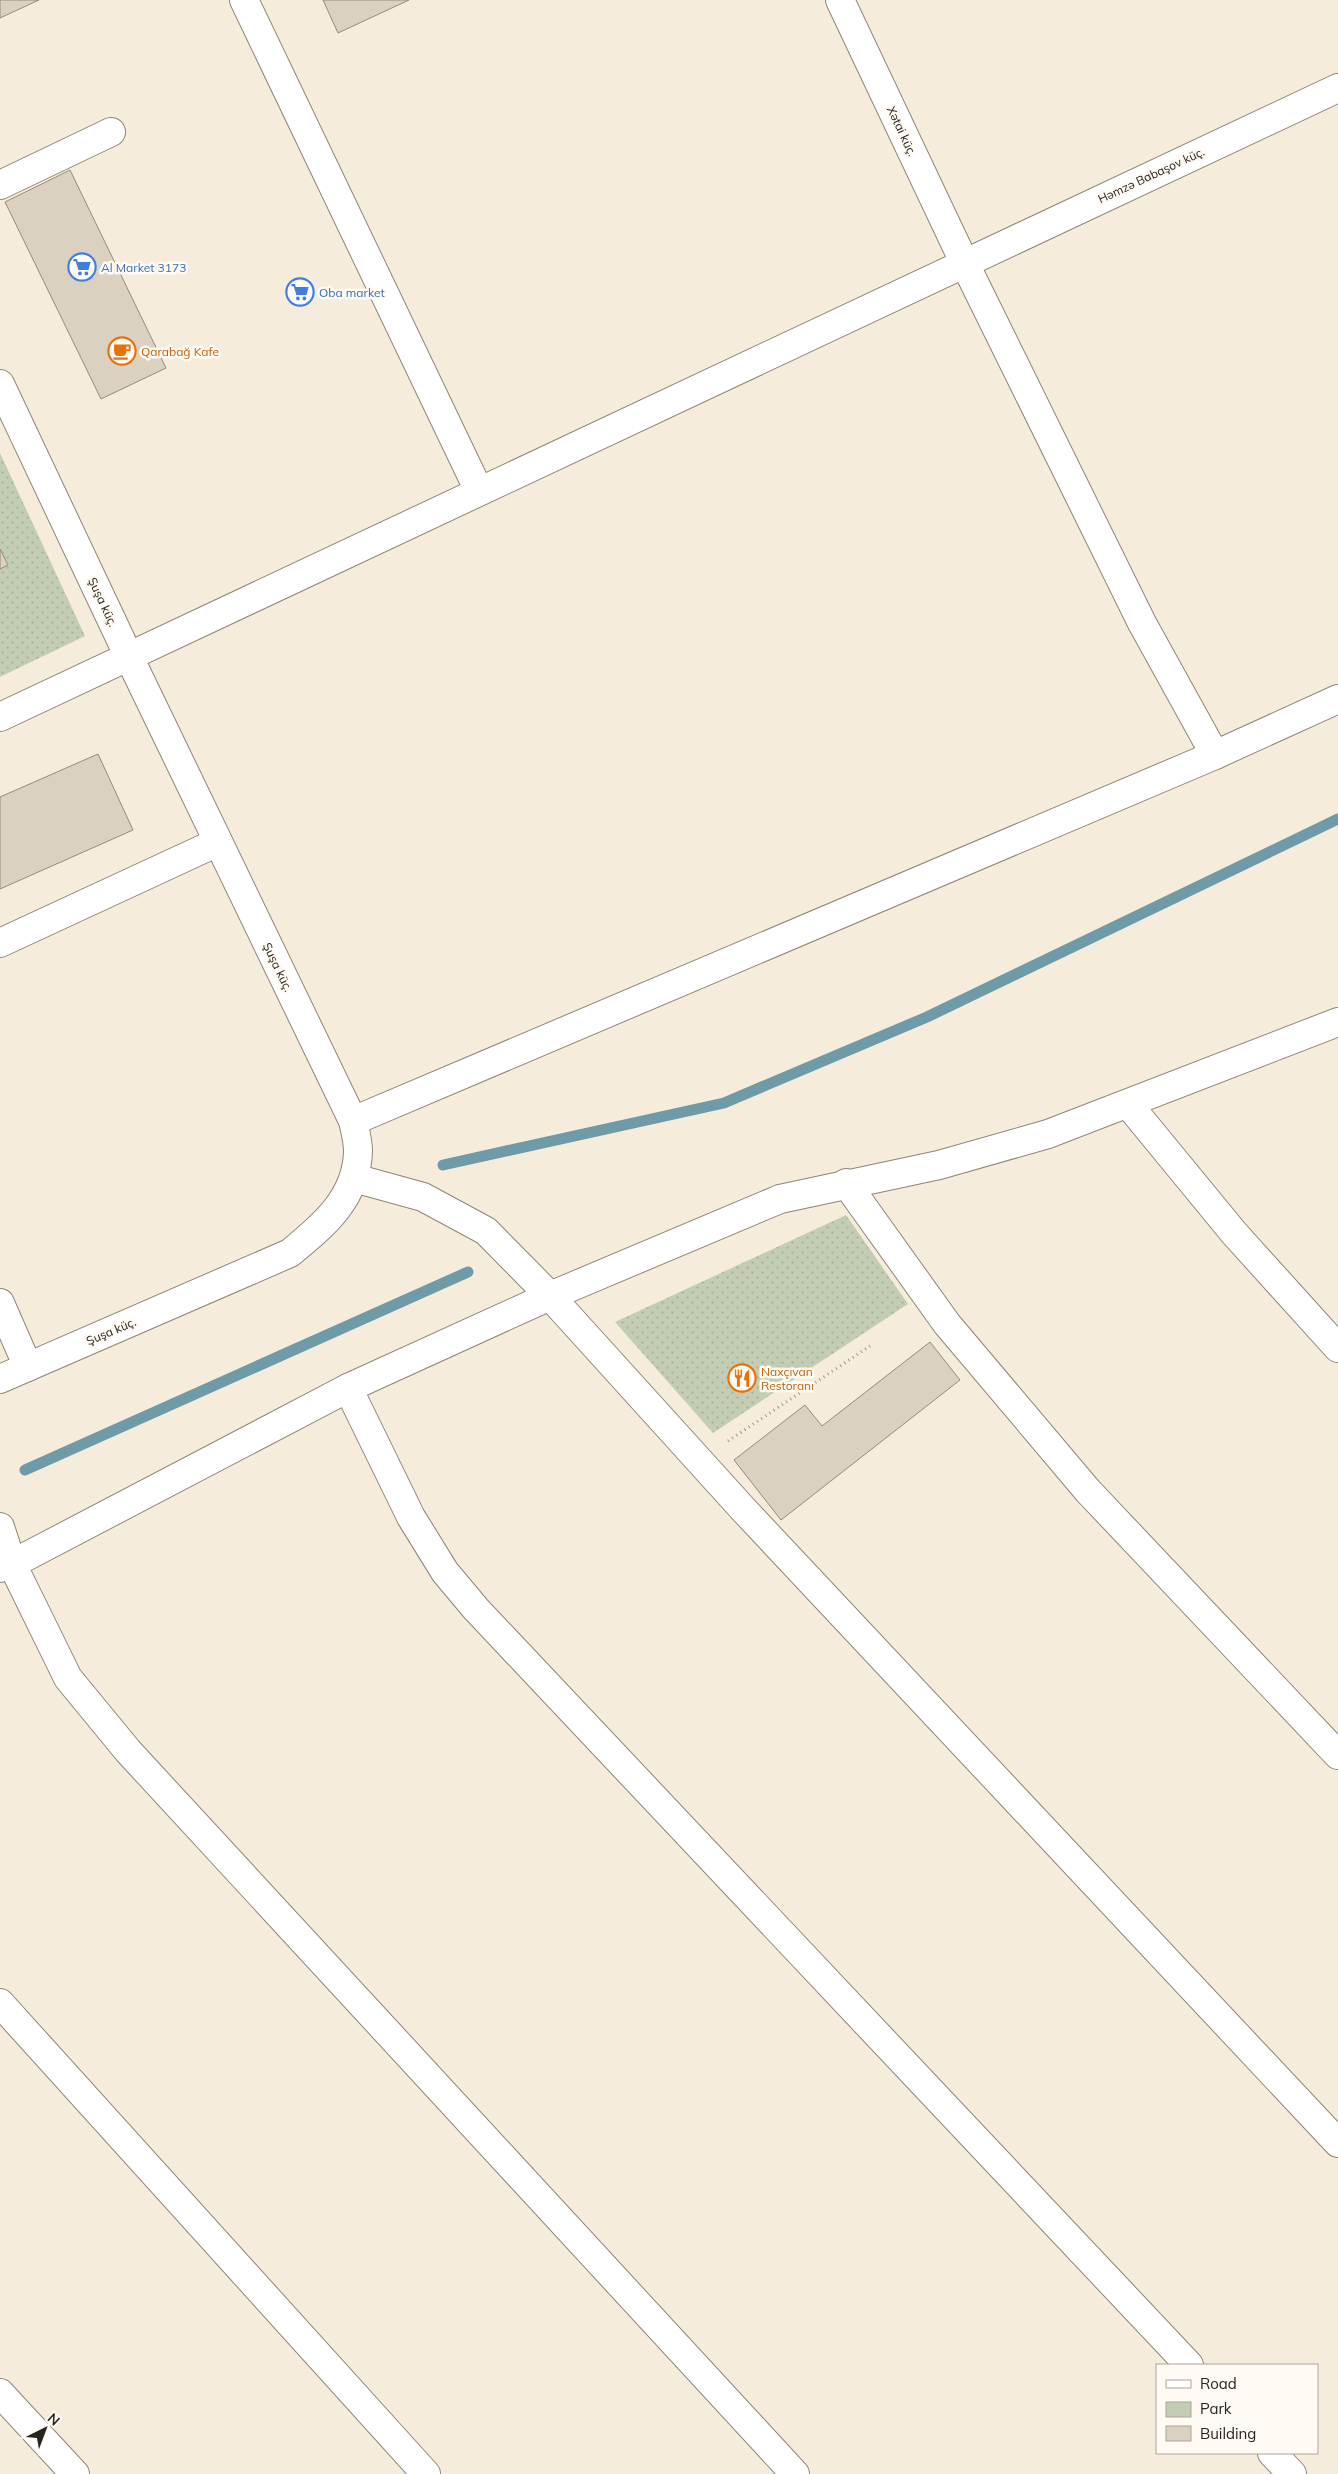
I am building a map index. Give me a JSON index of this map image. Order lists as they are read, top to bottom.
{
  "streets": {
    "street": ["Xətai küç.", "Həmzə Babaşov küç.", "Şuşa küç."]
  },
  "crossings": [
    ["Xətai küç.", "Həmzə Babaşov küç."],
    ["Həmzə Babaşov küç.", "Şuşa küç."]
  ],
  "places": {
    "supermarket": ["Al Market 3173", "Oba market"],
    "cafe": ["Qarabağ Kafe"],
    "restaurant": ["Naxçıvan Restoranı"]
  },
  "legend": ["Road", "Park", "Building"],
  "north": "top right"
}
